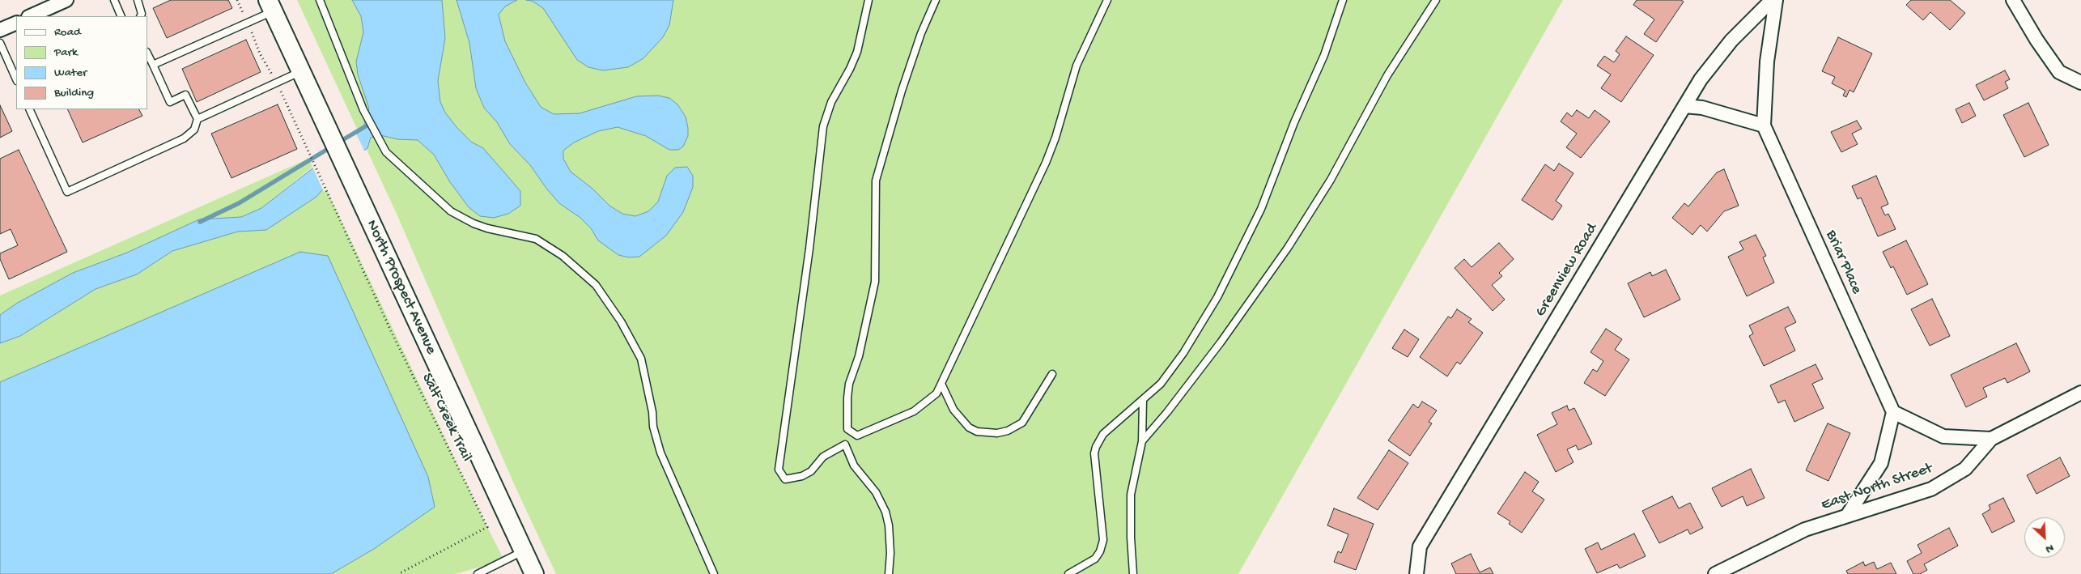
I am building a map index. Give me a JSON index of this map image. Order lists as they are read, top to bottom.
{
  "streets": {
    "main road": ["North Prospect Avenue"],
    "street": ["Briar Place", "Greenview Road", "East North Street"],
    "path": ["Salt Creek Trail"]
  },
  "legend": [
    "Road",
    "Park",
    "Water",
    "Building"
  ],
  "north": "bottom right"
}
